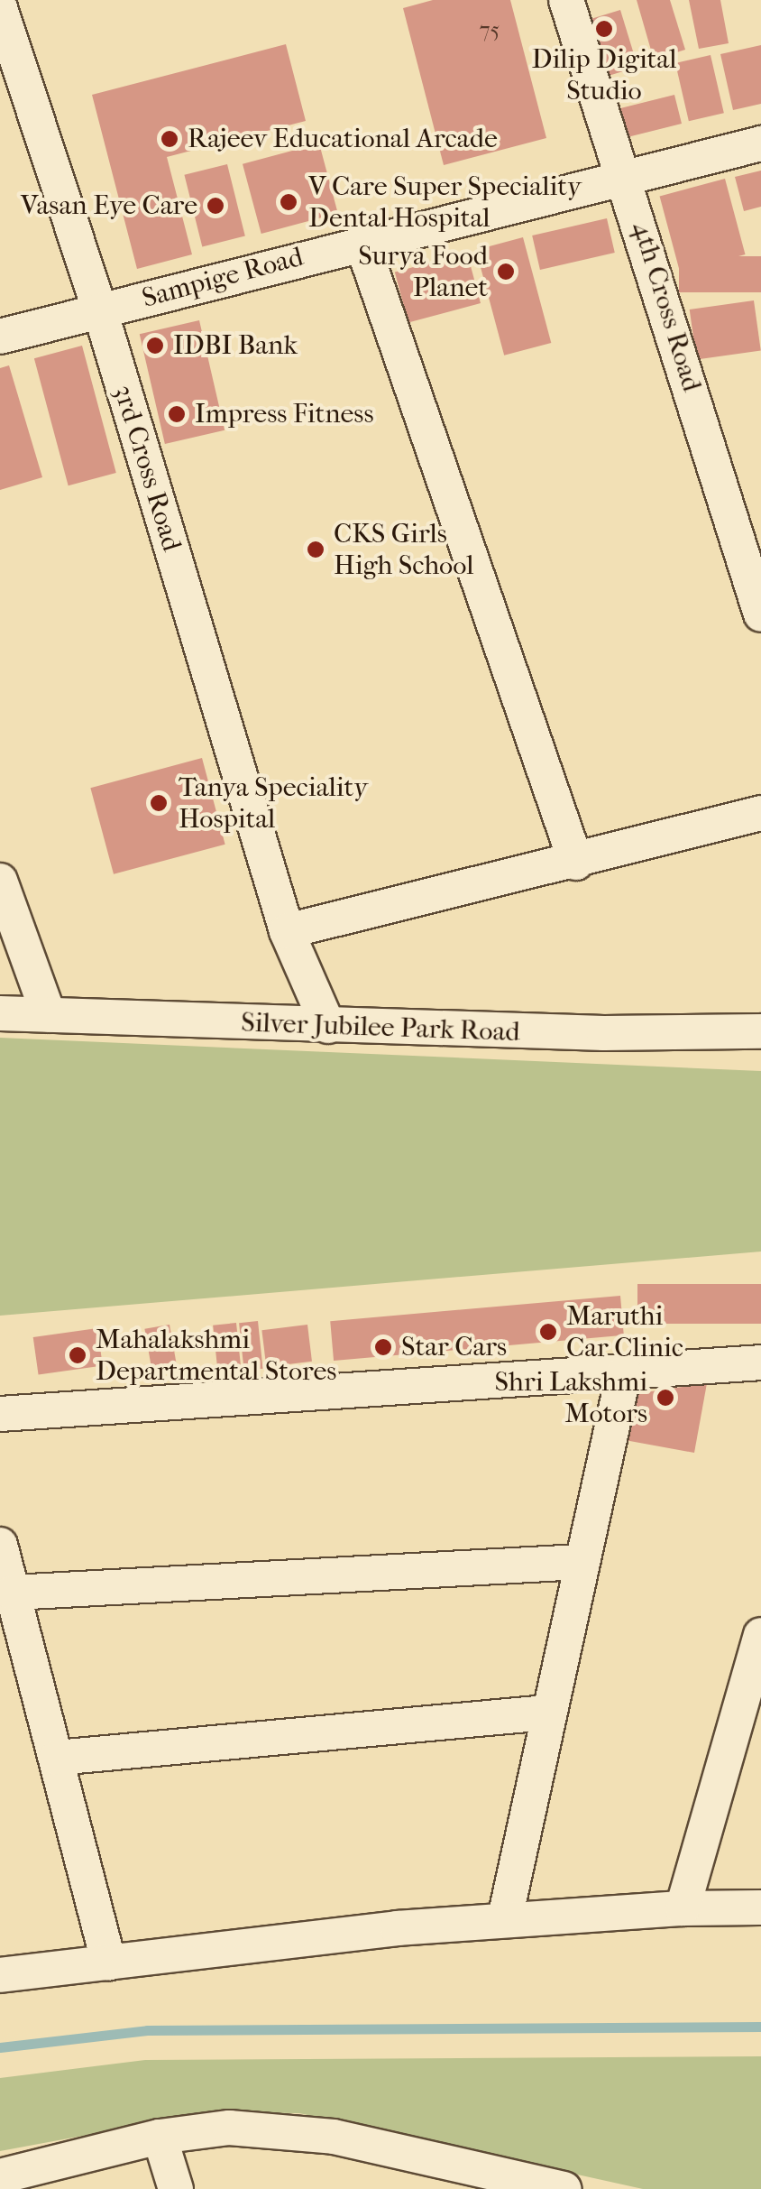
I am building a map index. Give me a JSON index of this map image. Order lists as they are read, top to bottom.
{
  "streets": {
    "street": [
      "Sampige Road",
      "4th Cross Road",
      "3rd Cross Road",
      "Silver Jubilee Park Road"
    ]
  },
  "crossings": [
    ["Sampige Road", "4th Cross Road"],
    ["Sampige Road", "3rd Cross Road"],
    ["3rd Cross Road", "Silver Jubilee Park Road"]
  ],
  "places": [
    "Dilip Digital Studio",
    "Rajeev Educational Arcade",
    "V Care Super Speciality Dental Hospital",
    "Vasan Eye Care",
    "Surya Food Planet",
    "IDBI Bank",
    "Impress Fitness",
    "CKS Girls High School",
    "Tanya Speciality Hospital",
    "Maruthi Car Clinic",
    "Star Cars",
    "Mahalakshmi Departmental Stores",
    "Shri Lakshmi Motors"
  ],
  "house_numbers": ["75"]
}
